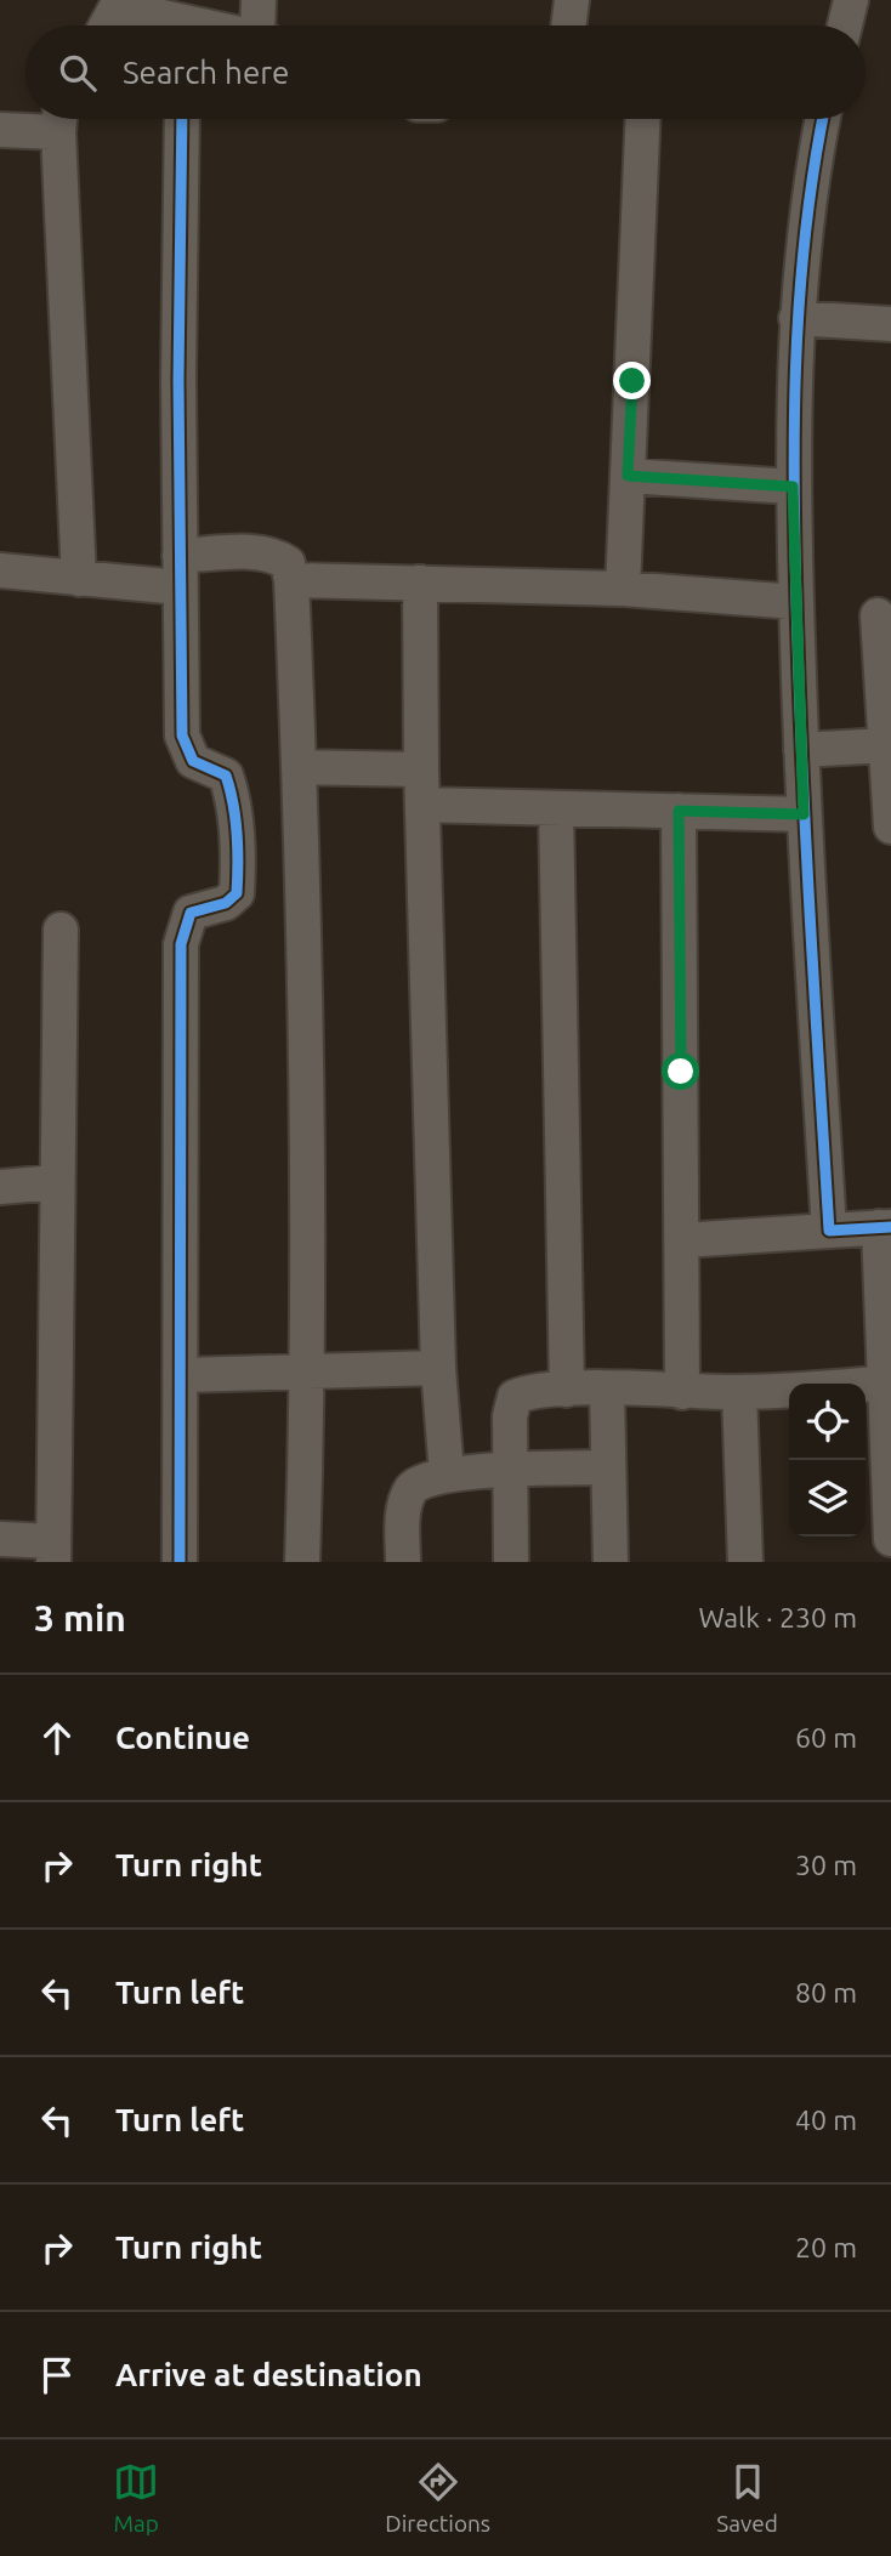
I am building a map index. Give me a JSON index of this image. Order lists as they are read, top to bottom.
{
  "page": {
    "search": "Search here",
    "heading": ["3 min", "Walk · 230 m"],
    "list": [
      ["Continue", "60 m"],
      ["Turn right", "30 m"],
      ["Turn left", "80 m"],
      ["Turn left", "40 m"],
      ["Turn right", "20 m"],
      "Arrive at destination"
    ],
    "nav": ["Map", "Directions", "Saved"]
  }
}
